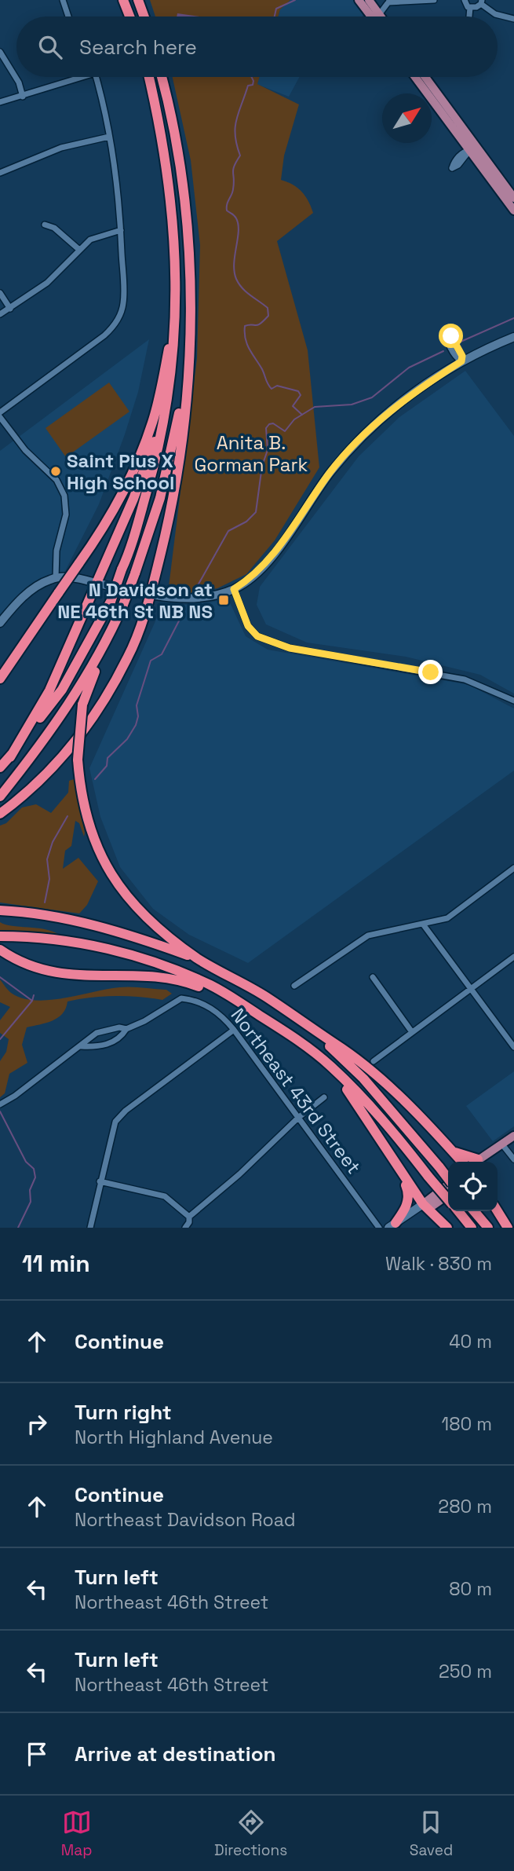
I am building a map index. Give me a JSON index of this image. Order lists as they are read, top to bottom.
{
  "streets": {
    "street": ["Northeast 43rd Street"]
  },
  "parks": ["Anita B. Gorman Park"],
  "places": {
    "other": ["Saint Pius X High School"],
    "transit": ["N Davidson at NE 46th St NB NS"]
  },
  "north": "top right",
  "page": {
    "search": "Search here",
    "heading": ["11 min", "Walk · 830 m"],
    "list": [
      ["Continue", "40 m"],
      ["Turn right", "North Highland Avenue", "180 m"],
      ["Continue", "Northeast Davidson Road", "280 m"],
      ["Turn left", "Northeast 46th Street", "80 m"],
      ["Turn left", "Northeast 46th Street", "250 m"],
      "Arrive at destination"
    ],
    "nav": ["Map", "Directions", "Saved"]
  }
}
